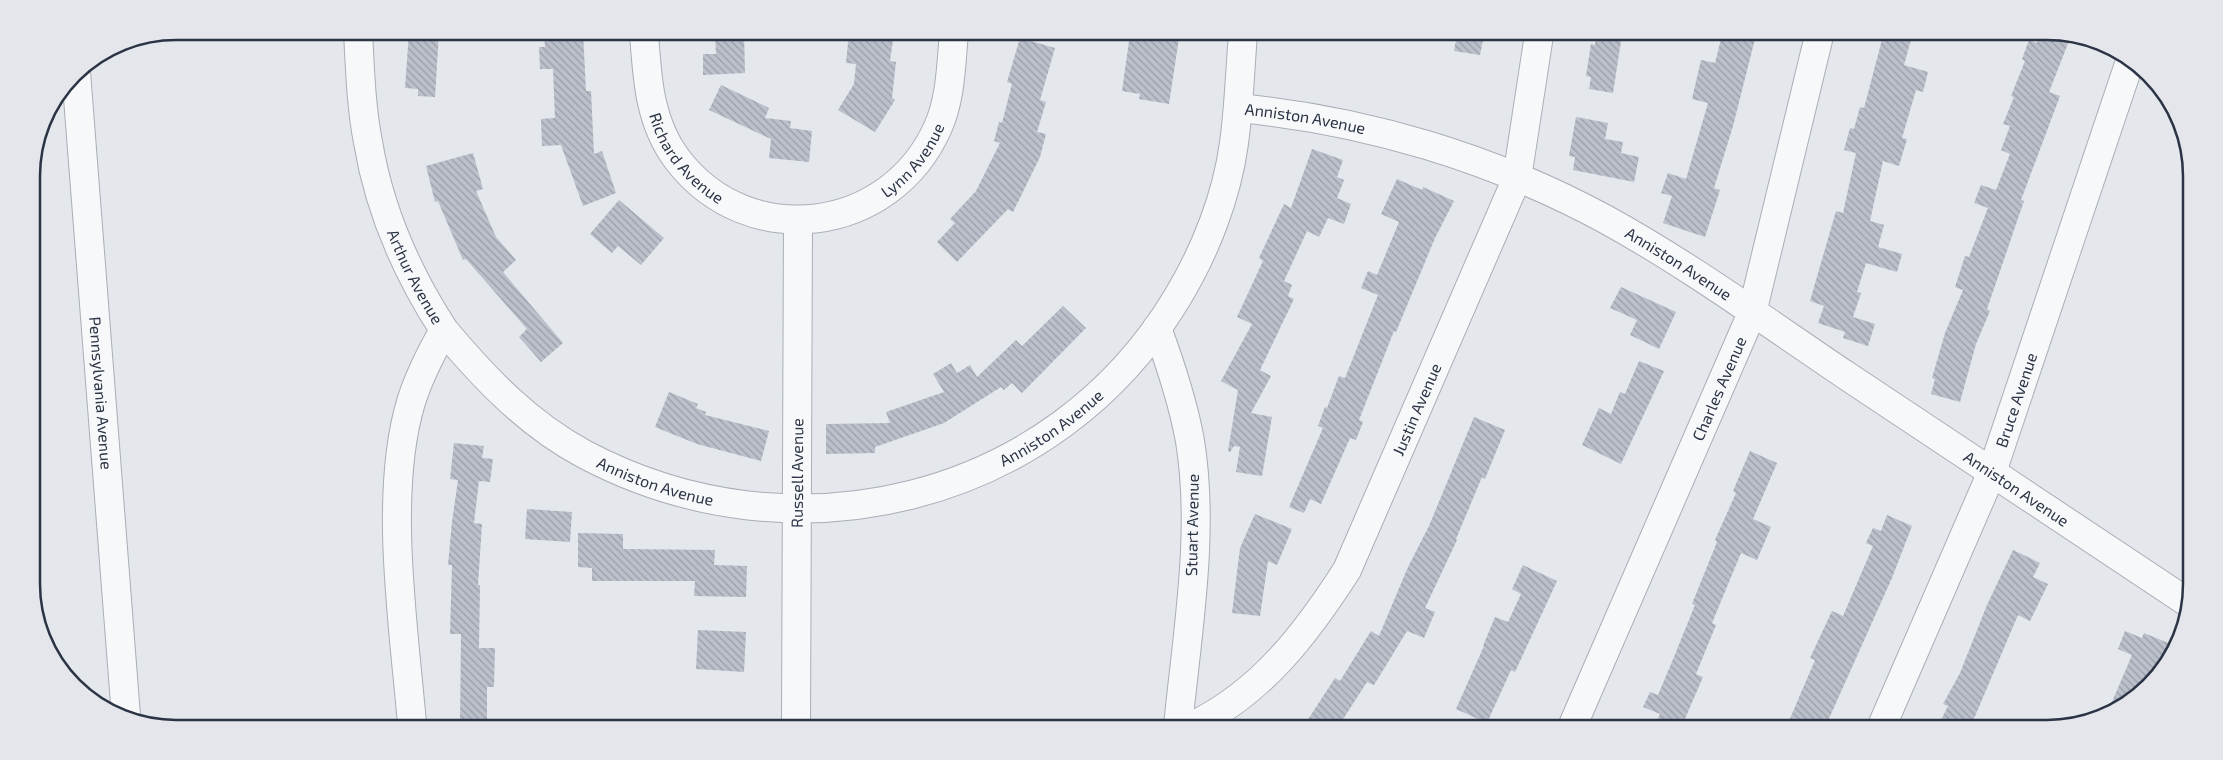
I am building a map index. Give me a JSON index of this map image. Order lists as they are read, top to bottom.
{
  "streets": {
    "street": [
      "Anniston Avenue",
      "Richard Avenue",
      "Lynn Avenue",
      "Arthur Avenue",
      "Charles Avenue",
      "Pennsylvania Avenue",
      "Bruce Avenue",
      "Justin Avenue",
      "Russell Avenue",
      "Stuart Avenue"
    ]
  },
  "crossings": [
    ["Anniston Avenue", "Arthur Avenue"],
    ["Anniston Avenue", "Charles Avenue"],
    ["Anniston Avenue", "Bruce Avenue"],
    ["Anniston Avenue", "Justin Avenue"],
    ["Anniston Avenue", "Russell Avenue"],
    ["Anniston Avenue", "Stuart Avenue"],
    ["Richard Avenue", "Lynn Avenue"],
    ["Richard Avenue", "Russell Avenue"],
    ["Lynn Avenue", "Russell Avenue"]
  ]
}
